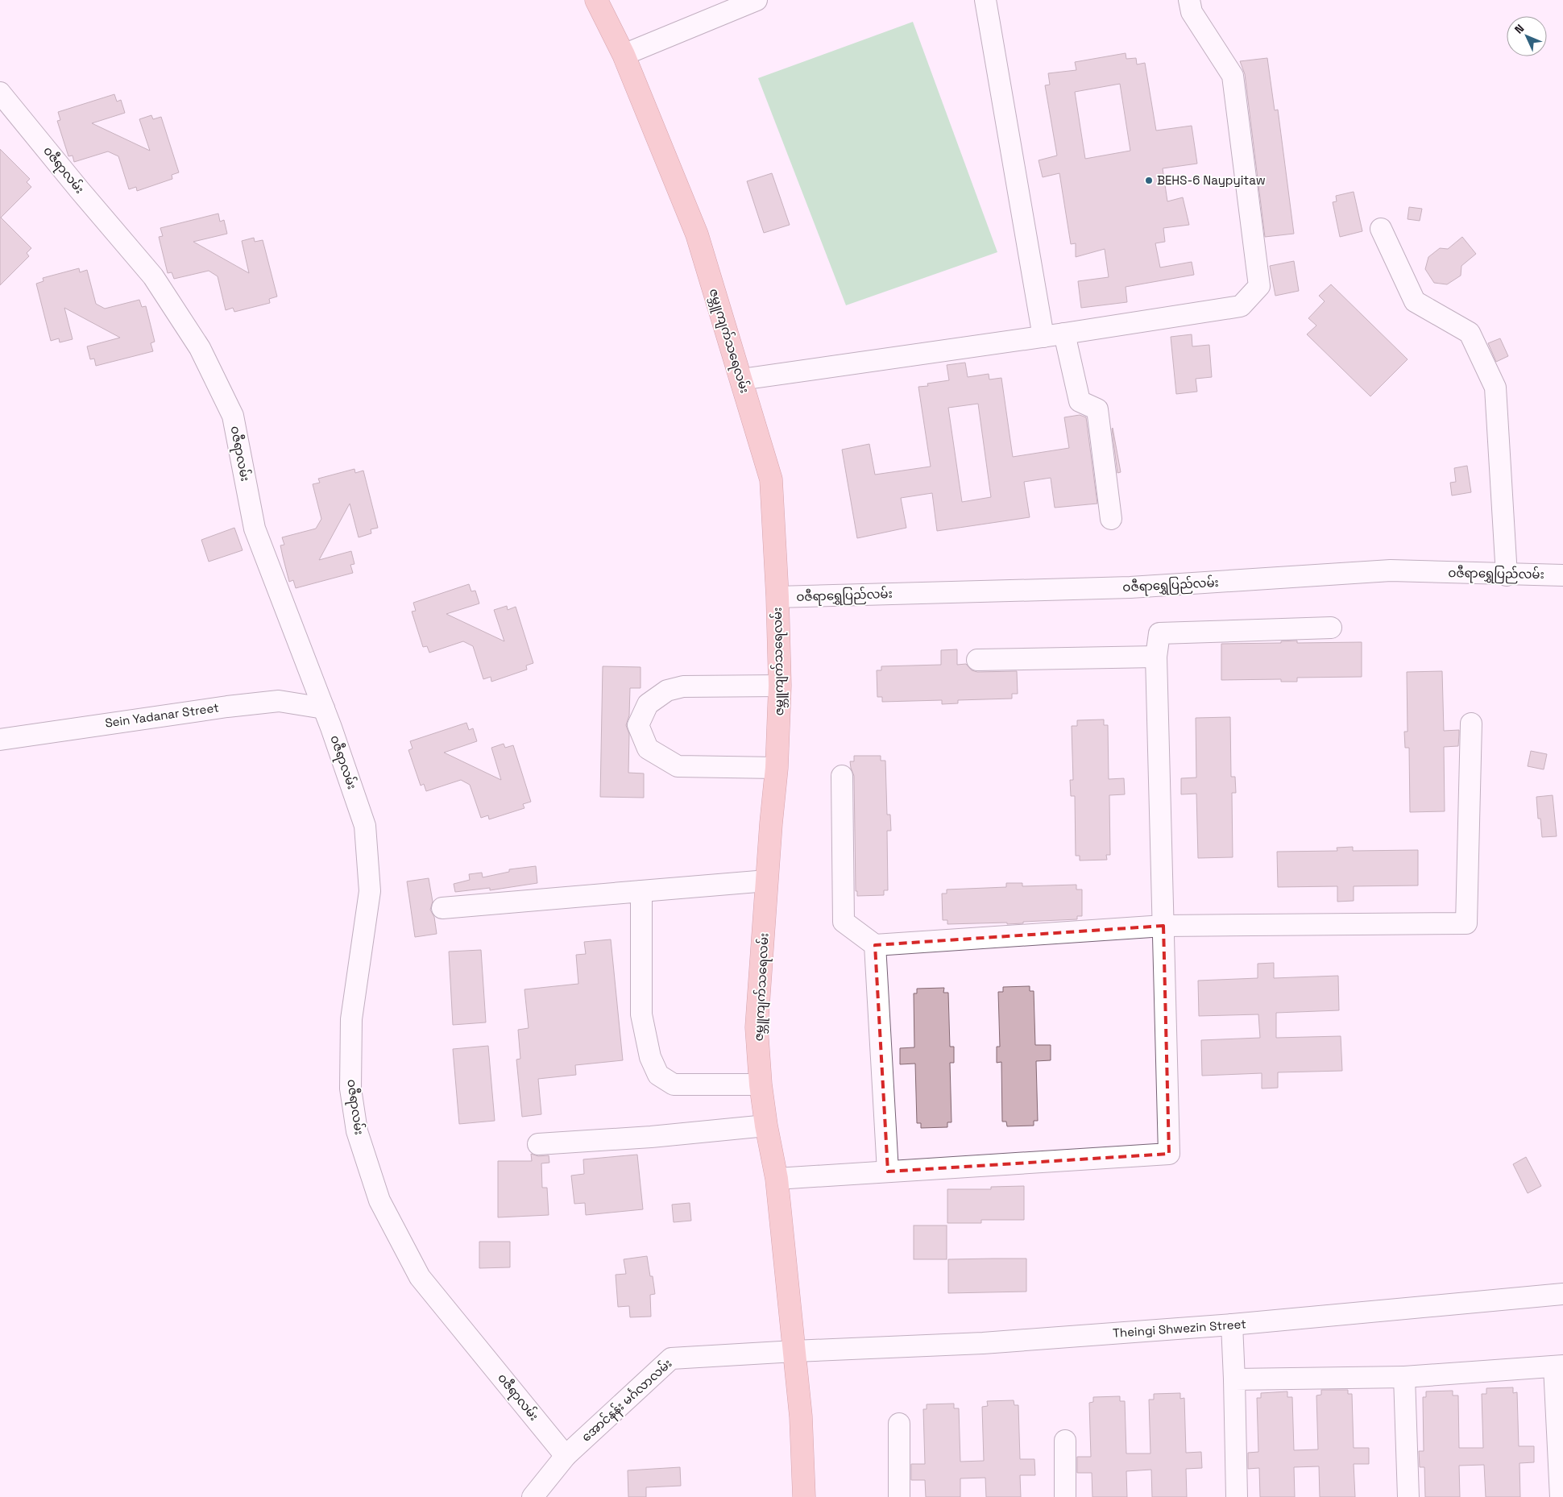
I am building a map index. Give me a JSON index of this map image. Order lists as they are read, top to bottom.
{
  "streets": {
    "main road": ["ဇမ္ဘူကျက်သရေလမ်း"],
    "street": [
      "ဝဇီရာလမ်း",
      "ဝဇီရာရွှေပြည်လမ်း",
      "Sein Yadanar Street",
      "Theingi Shwezin Street",
      "အောင်နန်း မင်္ဂလာလမ်း"
    ]
  },
  "crossings": [
    ["ဝဇီရာလမ်း", "Sein Yadanar Street"],
    ["ဝဇီရာလမ်း", "အောင်နန်း မင်္ဂလာလမ်း"],
    ["ဇမ္ဘူကျက်သရေလမ်း", "ဝဇီရာရွှေပြည်လမ်း"],
    ["ဇမ္ဘူကျက်သရေလမ်း", "Theingi Shwezin Street"],
    ["ဇမ္ဘူကျက်သရေလမ်း", "အောင်နန်း မင်္ဂလာလမ်း"],
    ["Theingi Shwezin Street", "အောင်နန်း မင်္ဂလာလမ်း"]
  ],
  "places": ["BEHS-6 Naypyitaw"],
  "north": "top left"
}
